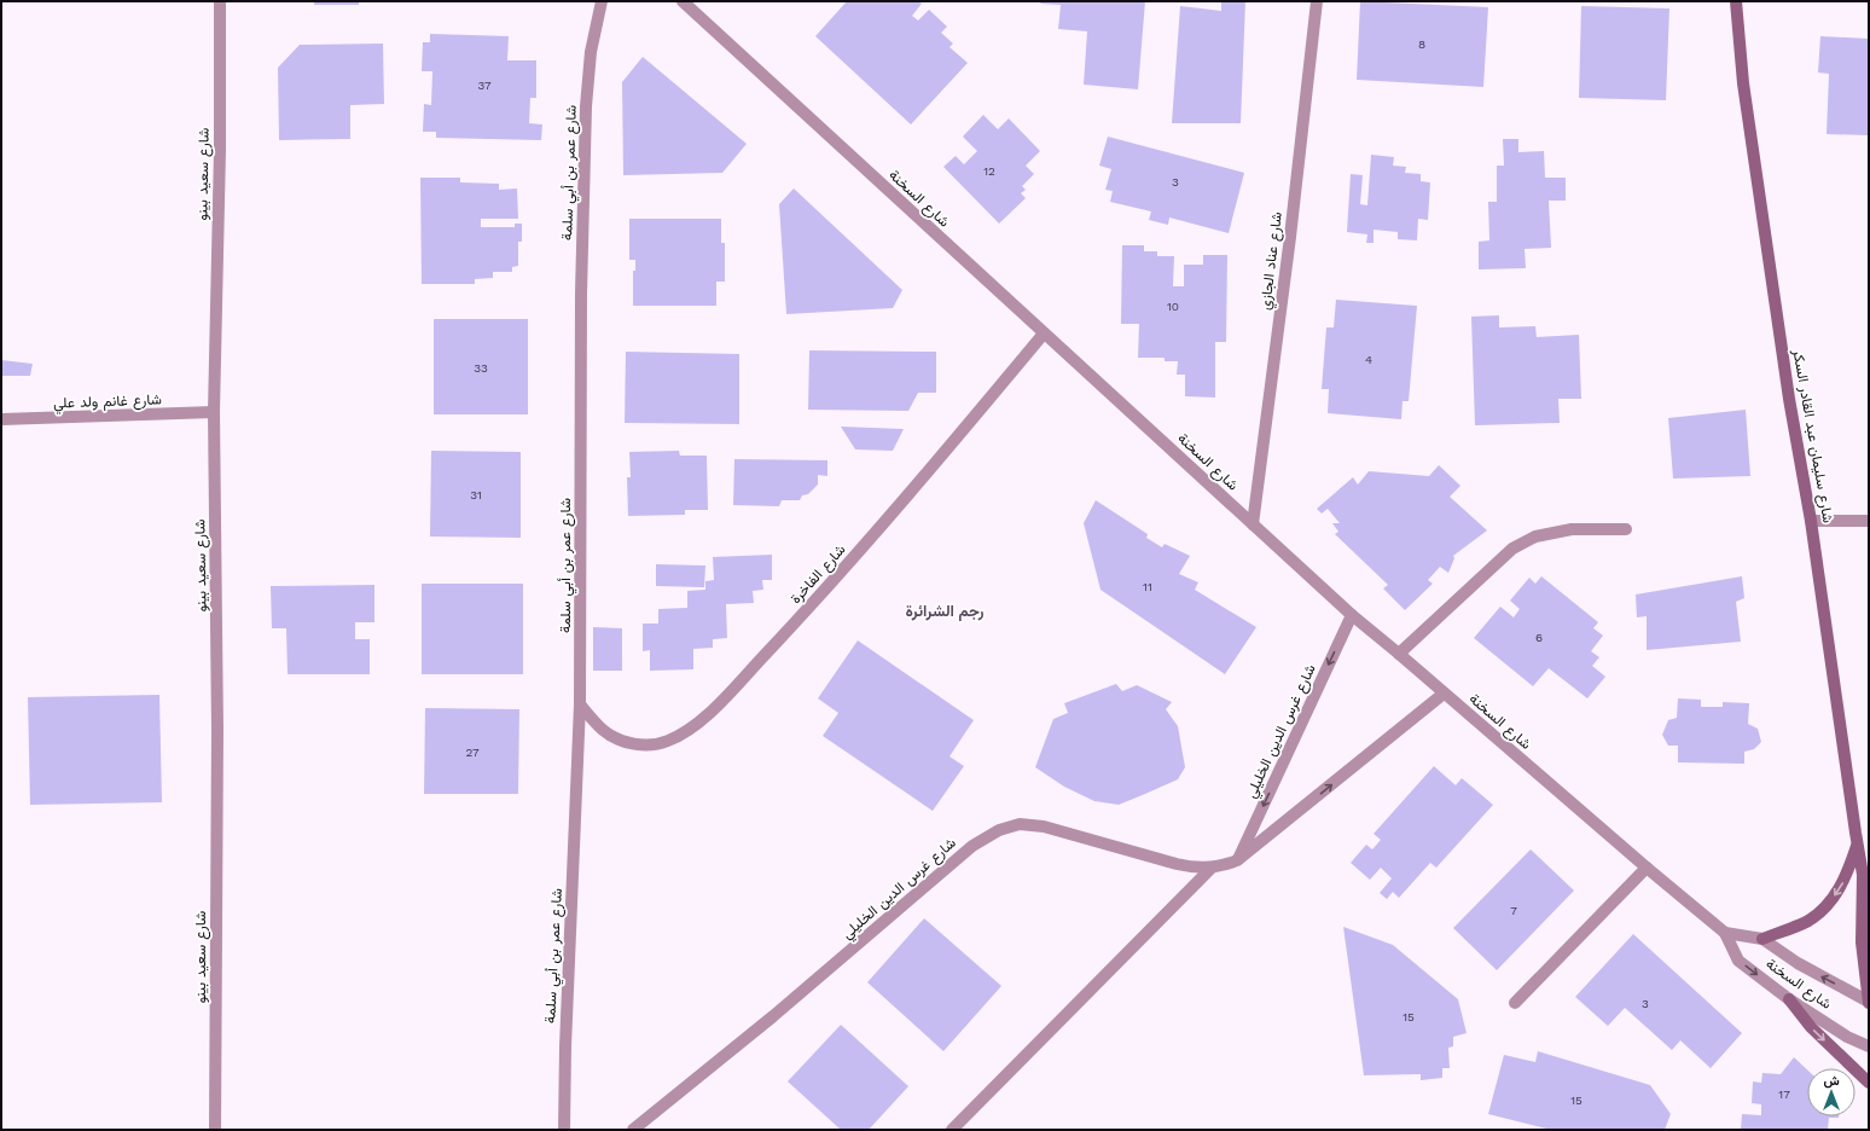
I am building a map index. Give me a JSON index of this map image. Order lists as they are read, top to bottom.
{
  "streets": {
    "street": [
      "شارع عمر بن أبي سلمة",
      "شارع سعيد بينو",
      "شارع السخنة",
      "شارع عناد الجازي",
      "شارع غانم ولد علي",
      "شارع سليمان عبد القادر السكر",
      "شارع الفاخرة",
      "شارع غرس الدين الخليلي"
    ]
  },
  "crossings": [
    ["شارع عمر بن أبي سلمة", "شارع الفاخرة"],
    ["شارع سعيد بينو", "شارع غانم ولد علي"],
    ["شارع السخنة", "شارع عناد الجازي"],
    ["شارع السخنة", "شارع سليمان عبد القادر السكر"],
    ["شارع السخنة", "شارع الفاخرة"],
    ["شارع السخنة", "شارع غرس الدين الخليلي"]
  ],
  "districts": ["رجم الشرائرة"],
  "house_numbers": [
    "8",
    "37",
    "12",
    "3",
    "10",
    "4",
    "33",
    "31",
    "11",
    "6",
    "27",
    "7",
    "3",
    "15",
    "17",
    "15"
  ],
  "north": "top"
}
